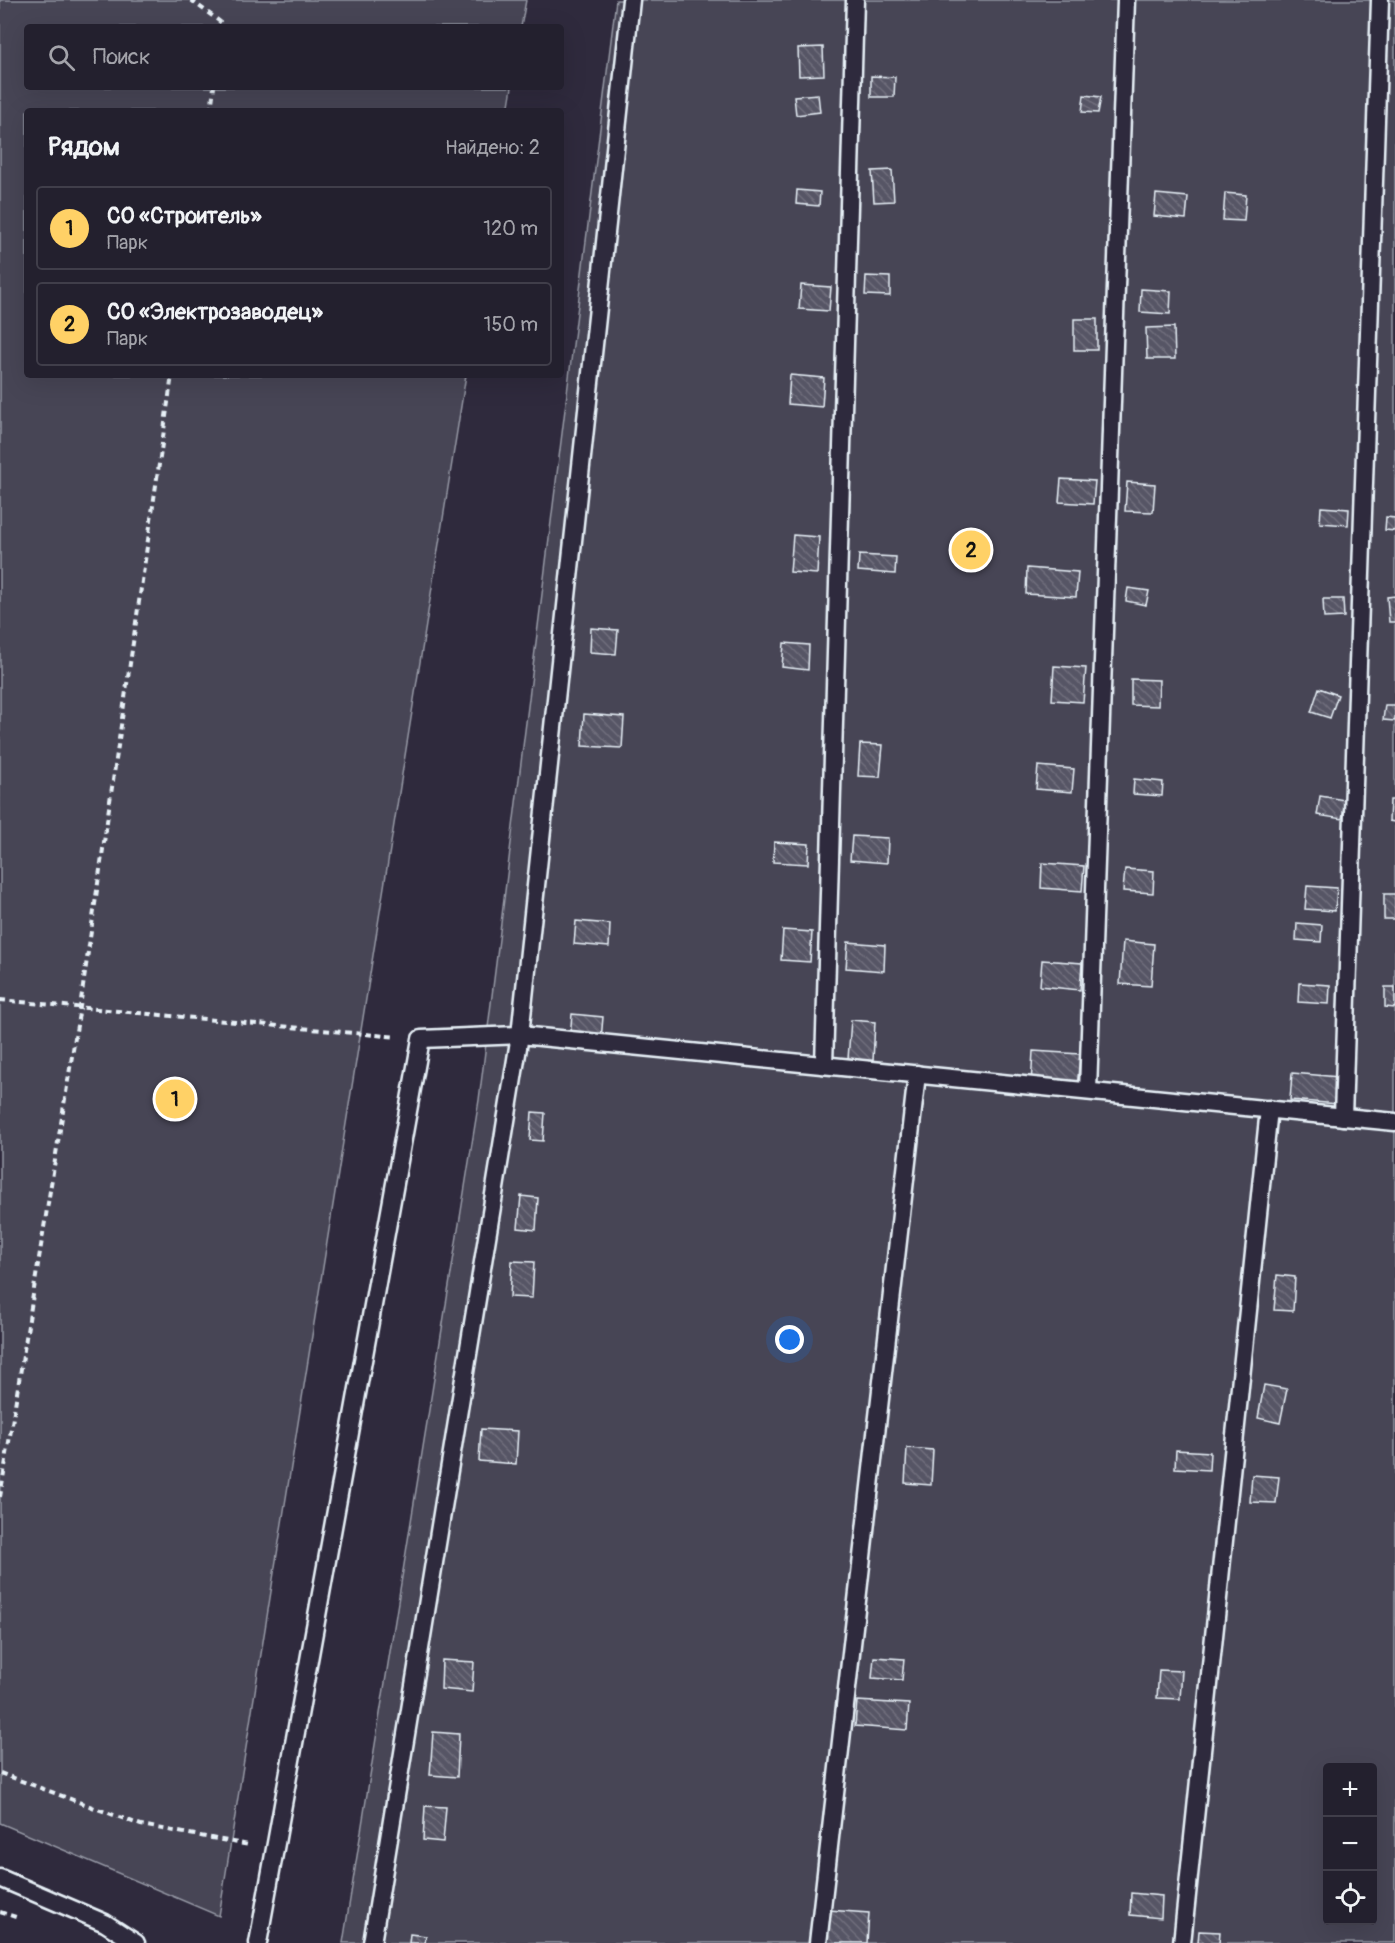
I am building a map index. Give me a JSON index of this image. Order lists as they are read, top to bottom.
{
  "page": {
    "search": "Поиск",
    "heading": ["Рядом", "Найдено: 2"],
    "list": [
      {
        "mark": "1",
        "name": "СО «Строитель»",
        "note": "Парк",
        "value": "120 m"
      },
      {
        "mark": "2",
        "name": "СО «Электрозаводец»",
        "note": "Парк",
        "value": "150 m"
      }
    ],
    "pins": ["2", "1"],
    "map_buttons": ["+", "−"]
  }
}
